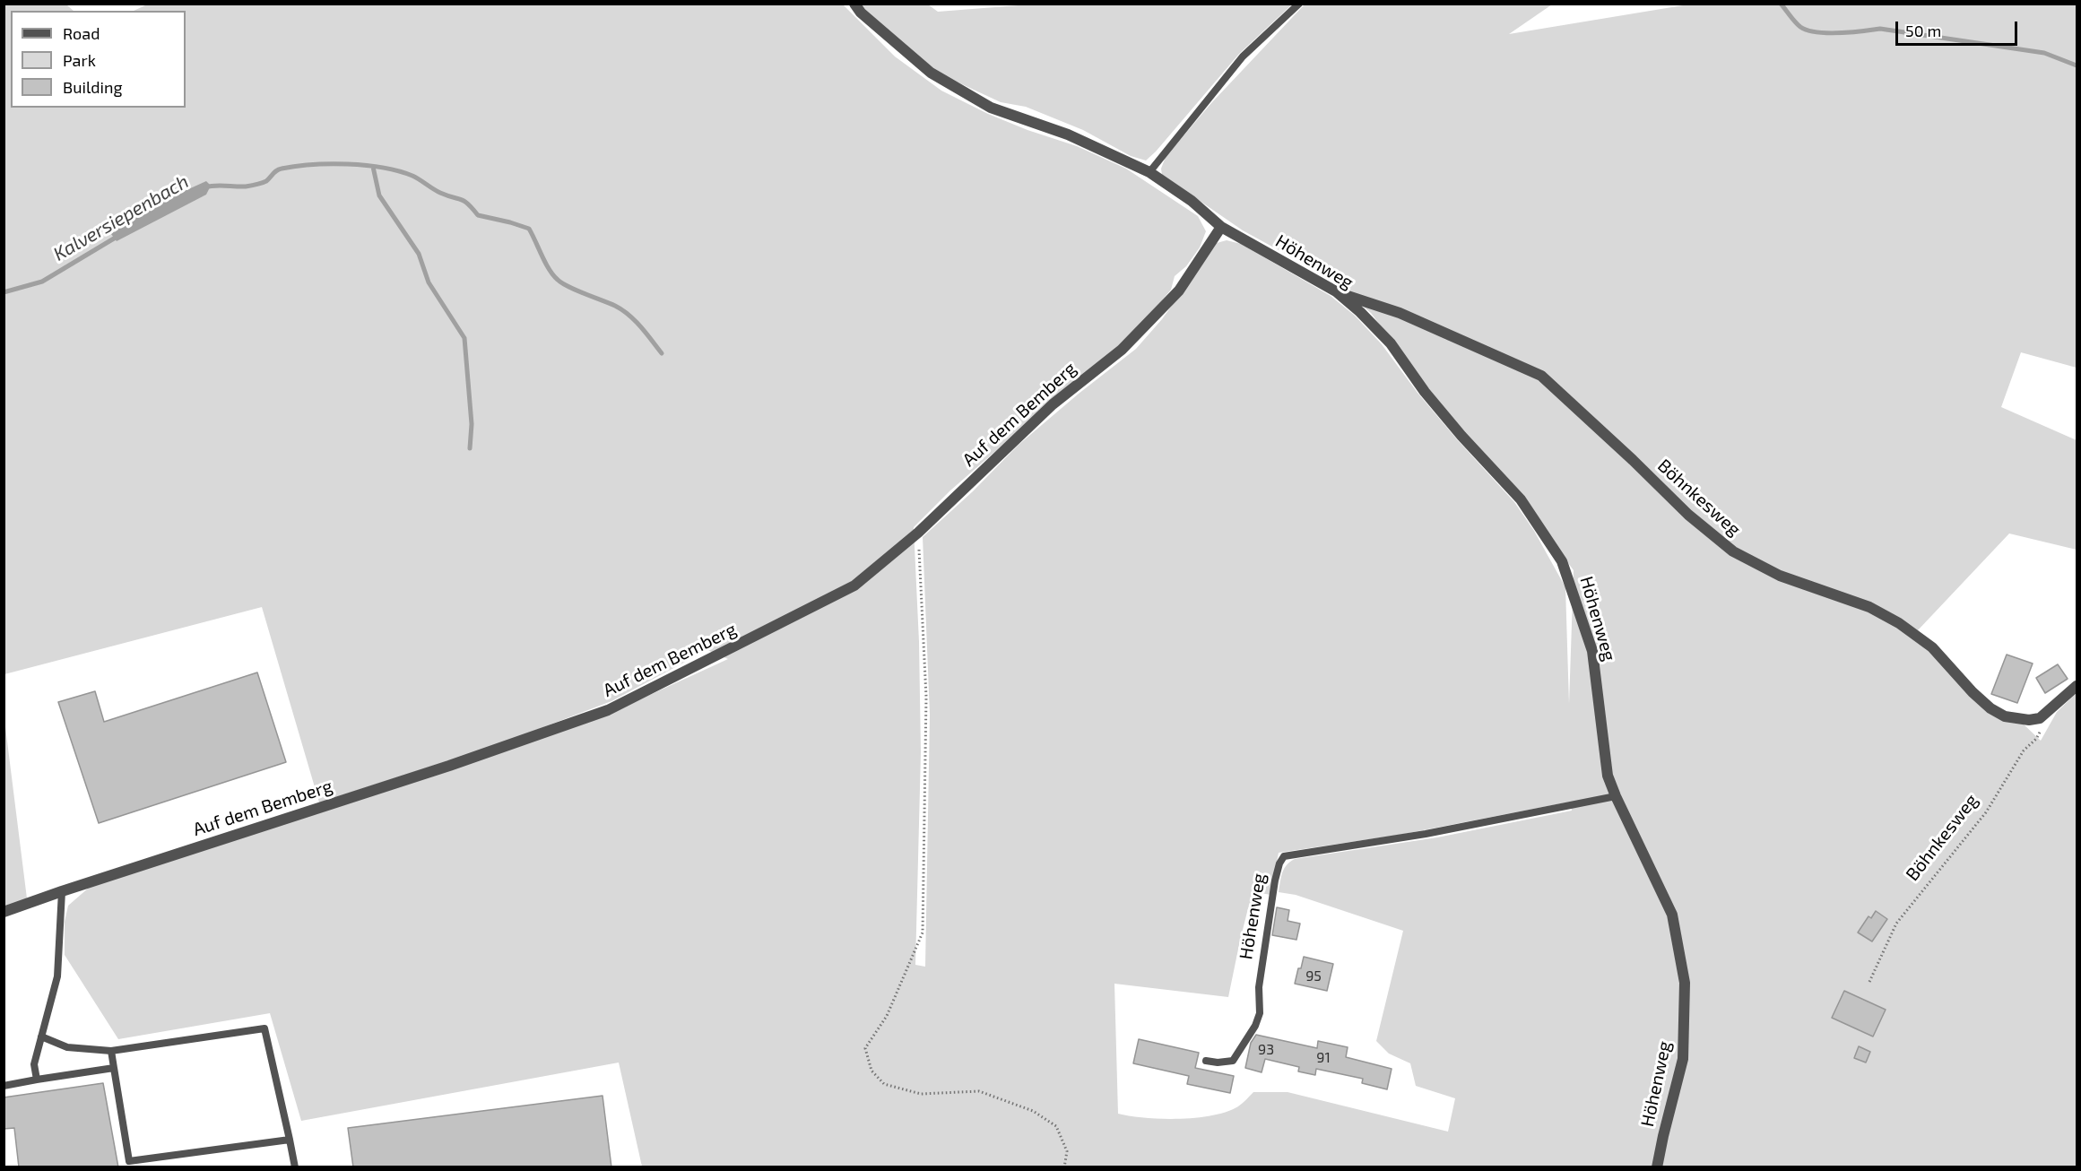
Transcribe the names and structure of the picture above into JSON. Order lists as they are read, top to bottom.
{
  "streets": {
    "street": ["Höhenweg", "Auf dem Bemberg", "Böhnkesweg"]
  },
  "crossings": [
    ["Höhenweg", "Auf dem Bemberg"],
    ["Höhenweg", "Böhnkesweg"]
  ],
  "water": ["Kalversiepenbach"],
  "house_numbers": ["95", "93", "91"],
  "legend": ["Road", "Park", "Building"],
  "scale_bar": "50 m"
}
